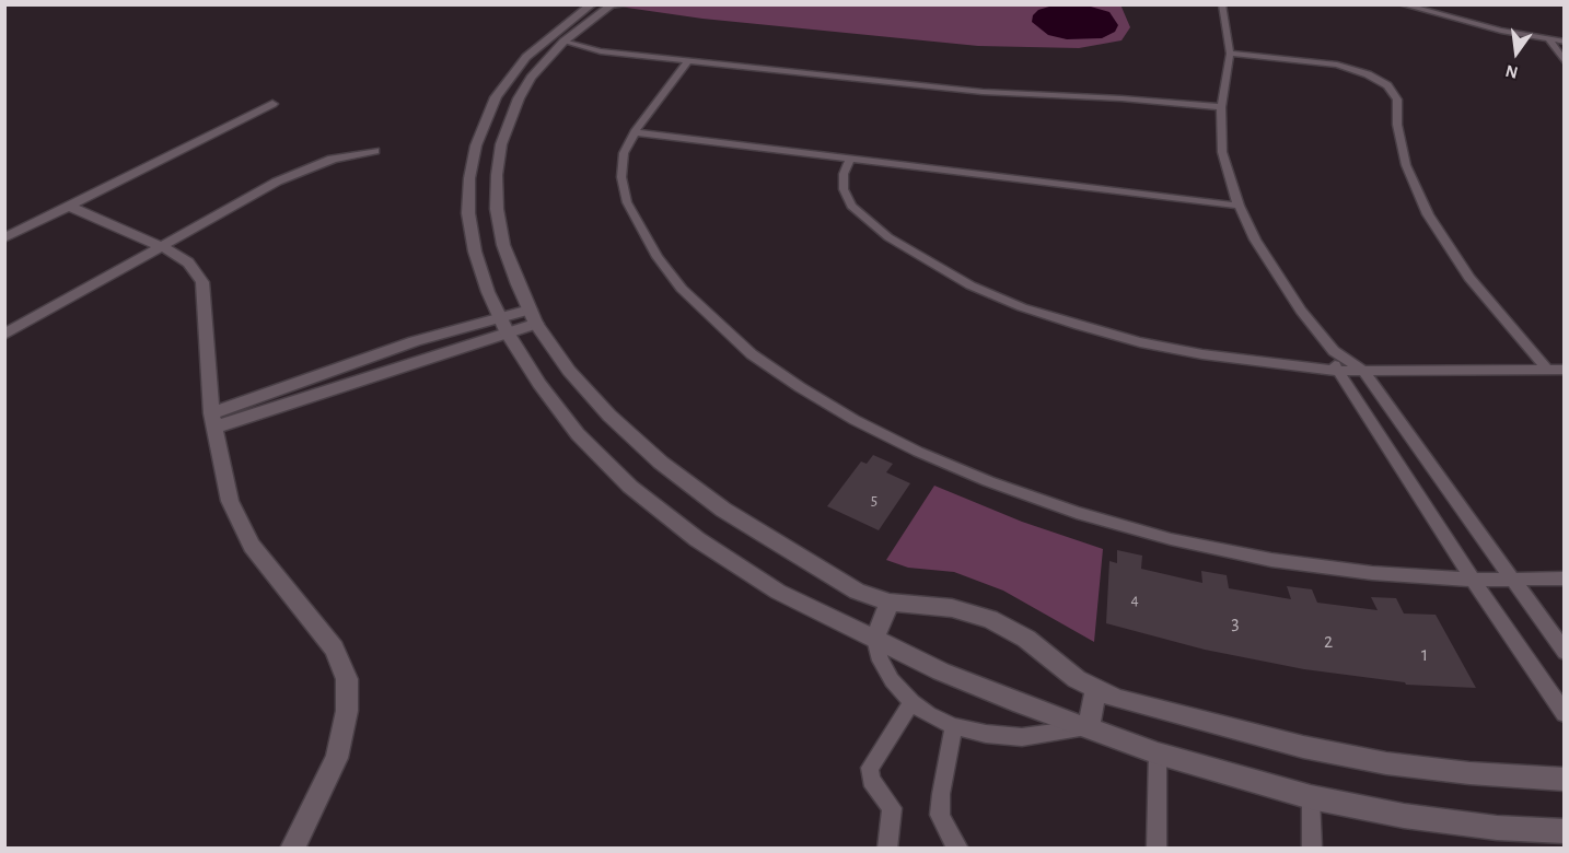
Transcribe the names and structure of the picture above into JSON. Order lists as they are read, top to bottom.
{
  "house_numbers": [
    "5",
    "4",
    "3",
    "2",
    "1"
  ],
  "north": "bottom"
}
